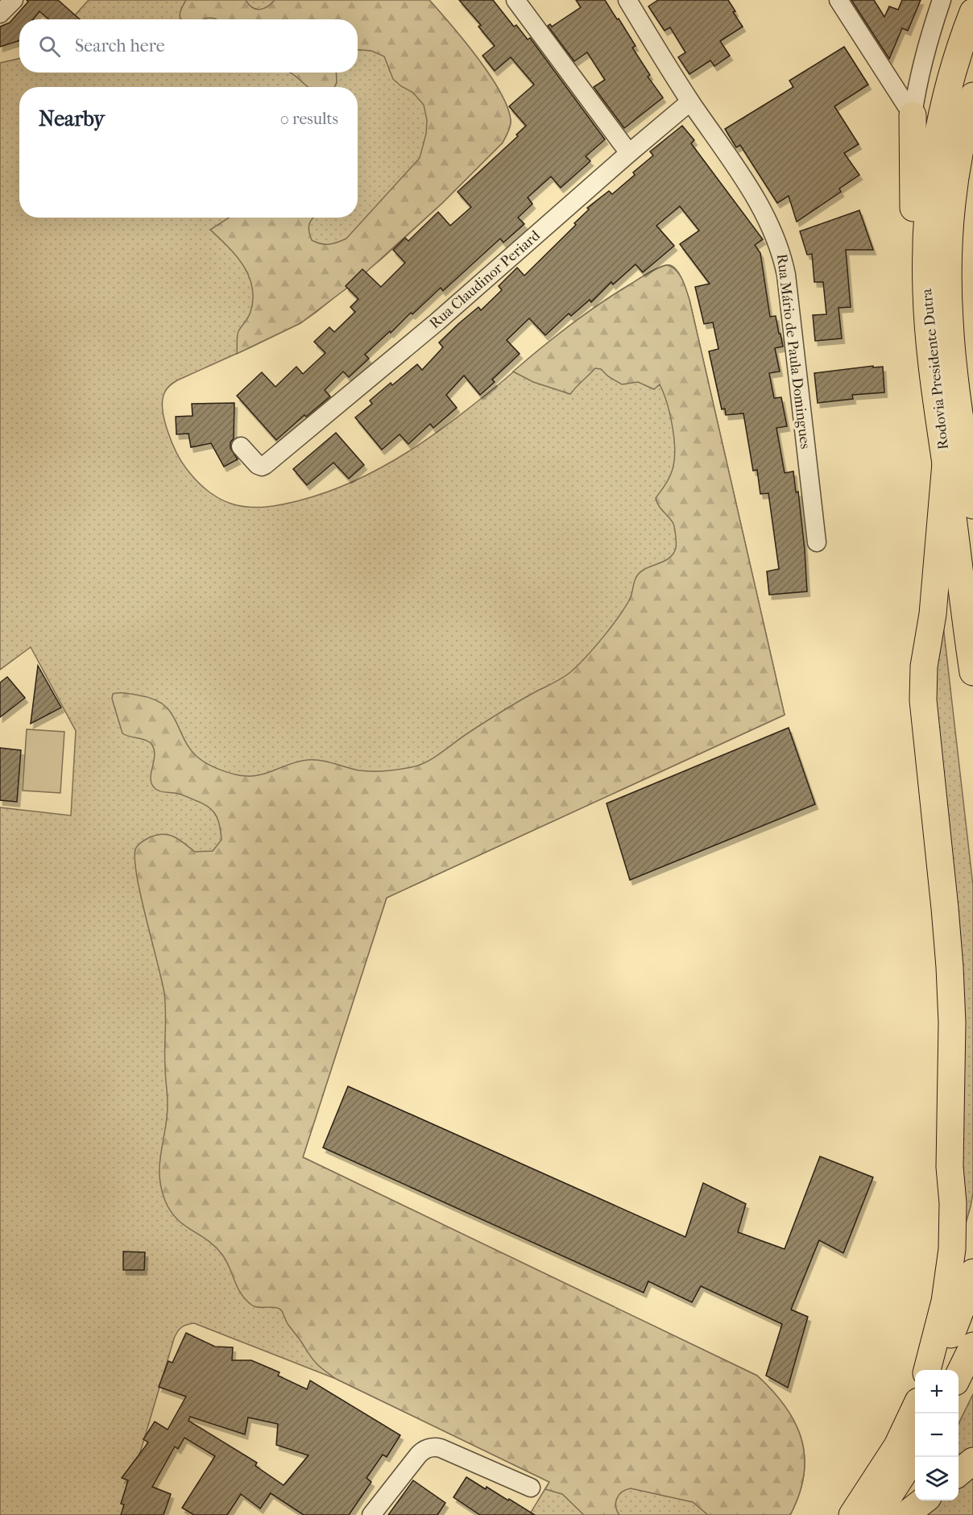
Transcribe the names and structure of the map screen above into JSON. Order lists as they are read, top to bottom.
{
  "streets": {
    "highway": ["Rodovia Presidente Dutra"],
    "street": ["Rua Claudinor Periard", "Rua Mário de Paula Domingues"]
  },
  "crossings": [
    ["Rua Claudinor Periard", "Rua Mário de Paula Domingues"]
  ],
  "page": {
    "search": "Search here",
    "heading": ["Nearby", "0 results"],
    "map_buttons": ["+", "−"]
  }
}
